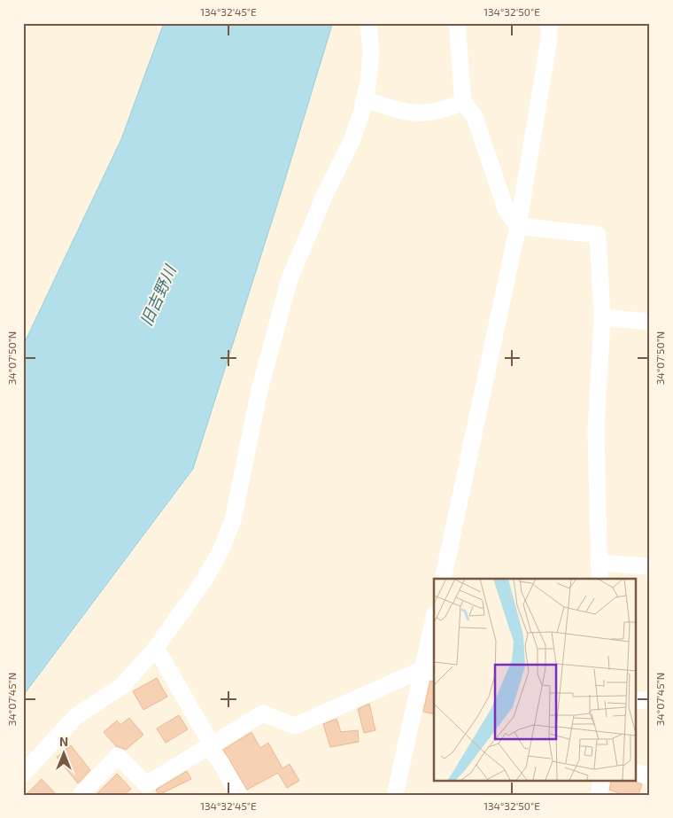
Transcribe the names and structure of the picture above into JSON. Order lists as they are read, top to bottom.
{
  "water": ["旧吉野川"],
  "north": "top",
  "coordinates": [
    "134°32'45\"E",
    "134°32'50\"E",
    "34°07'50\"N",
    "34°07'45\"N"
  ]
}
